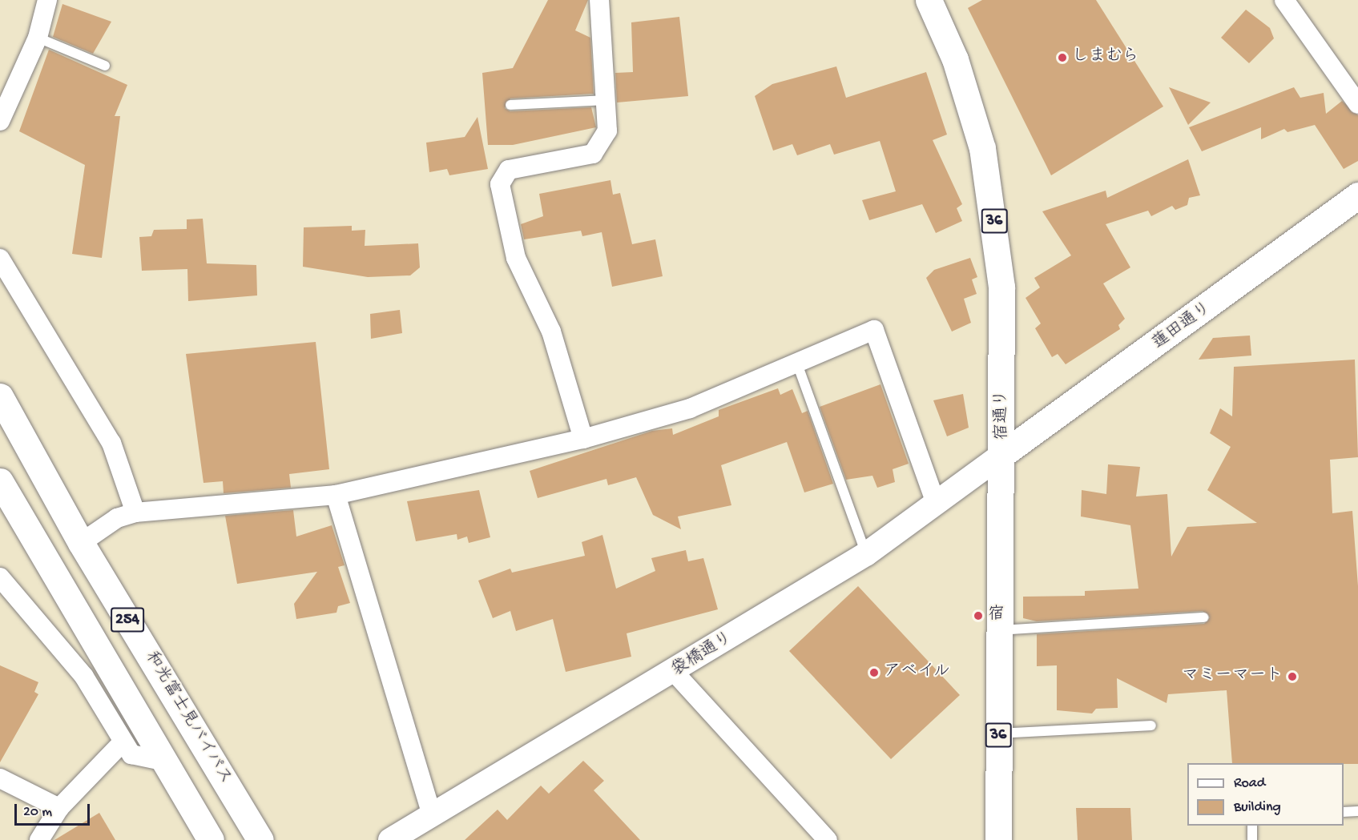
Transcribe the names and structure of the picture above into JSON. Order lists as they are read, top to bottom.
{
  "streets": {
    "main road": [
      "36",
      "蓮田通り",
      "宿通り",
      "254",
      "和光富士見バイパス"
    ],
    "street": ["袋橋通り"]
  },
  "crossings": [
    ["蓮田通り", "宿通り"],
    ["蓮田通り", "袋橋通り"],
    ["宿通り", "袋橋通り"]
  ],
  "places": [
    "しまむら",
    "宿",
    "アベイル",
    "マミーマート"
  ],
  "legend": ["Road", "Building"],
  "scale_bar": "20 m"
}
